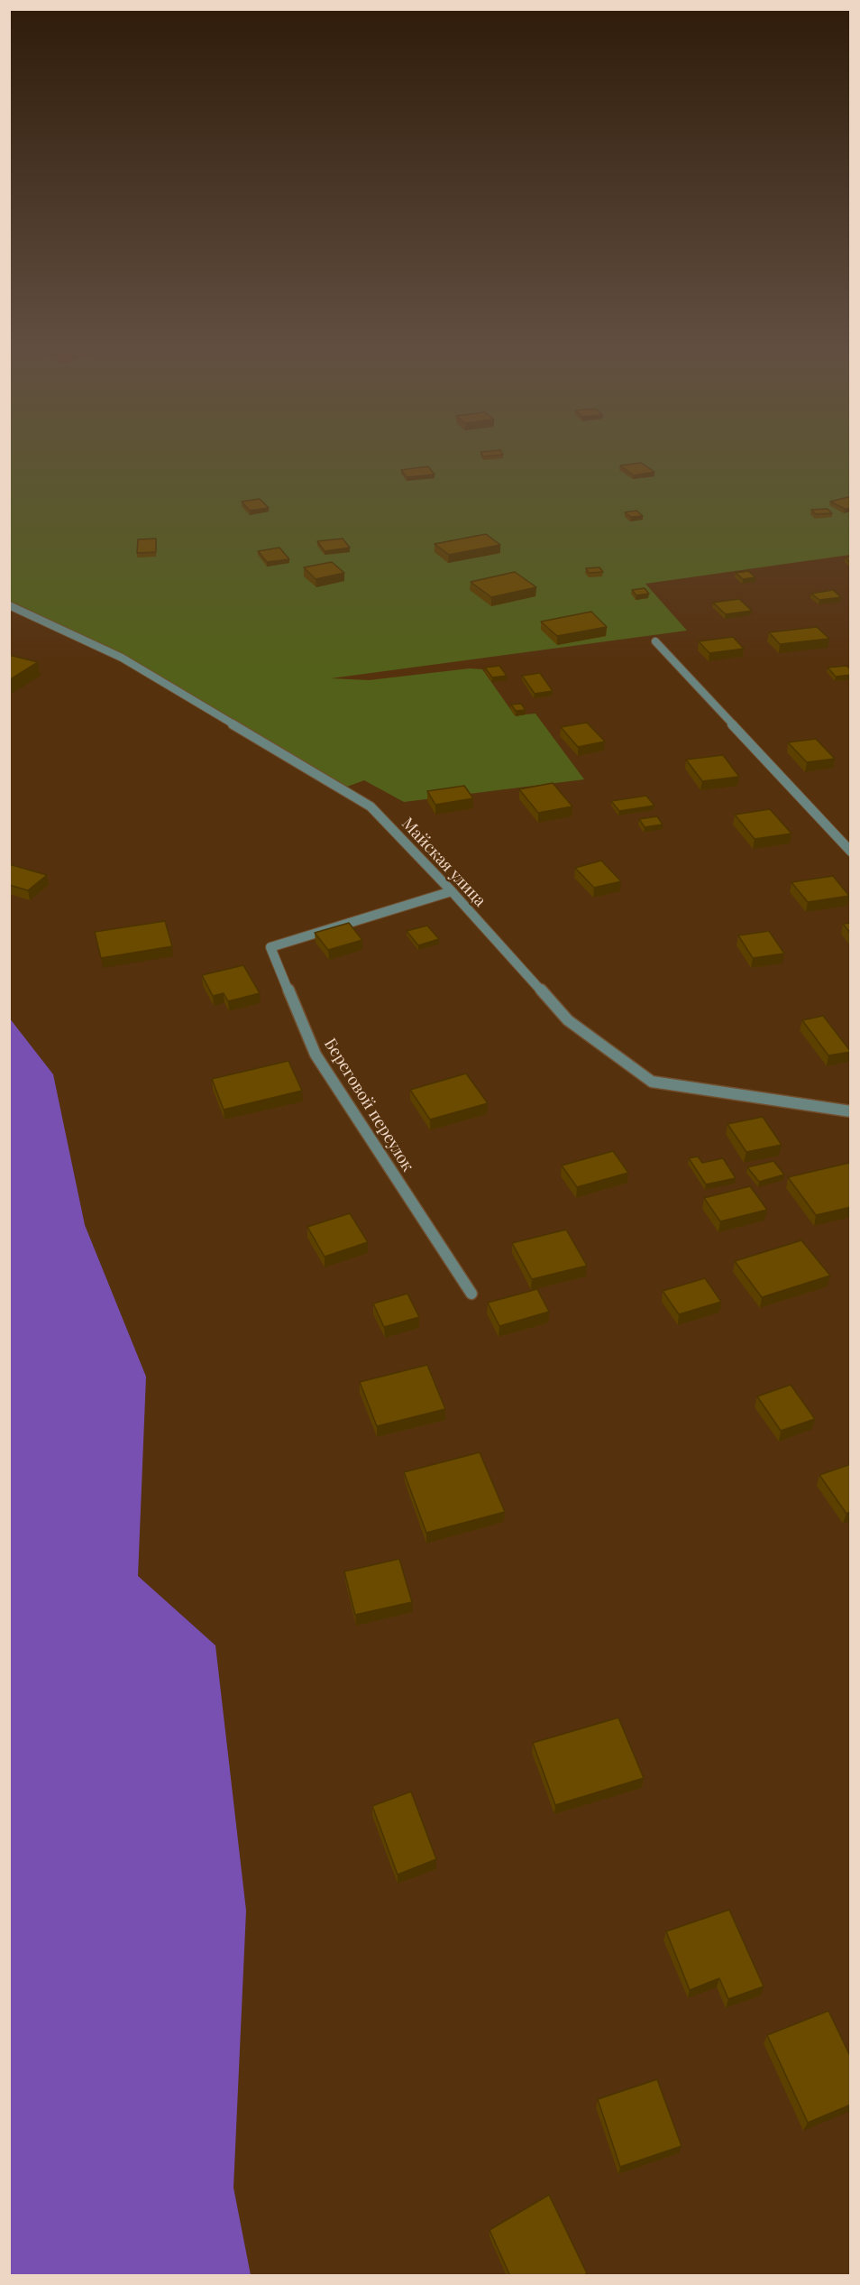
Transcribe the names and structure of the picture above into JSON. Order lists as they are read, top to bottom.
{
  "streets": {
    "street": ["Майская улица", "Береговой переулок"]
  },
  "crossings": [
    ["Майская улица", "Береговой переулок"]
  ]
}
